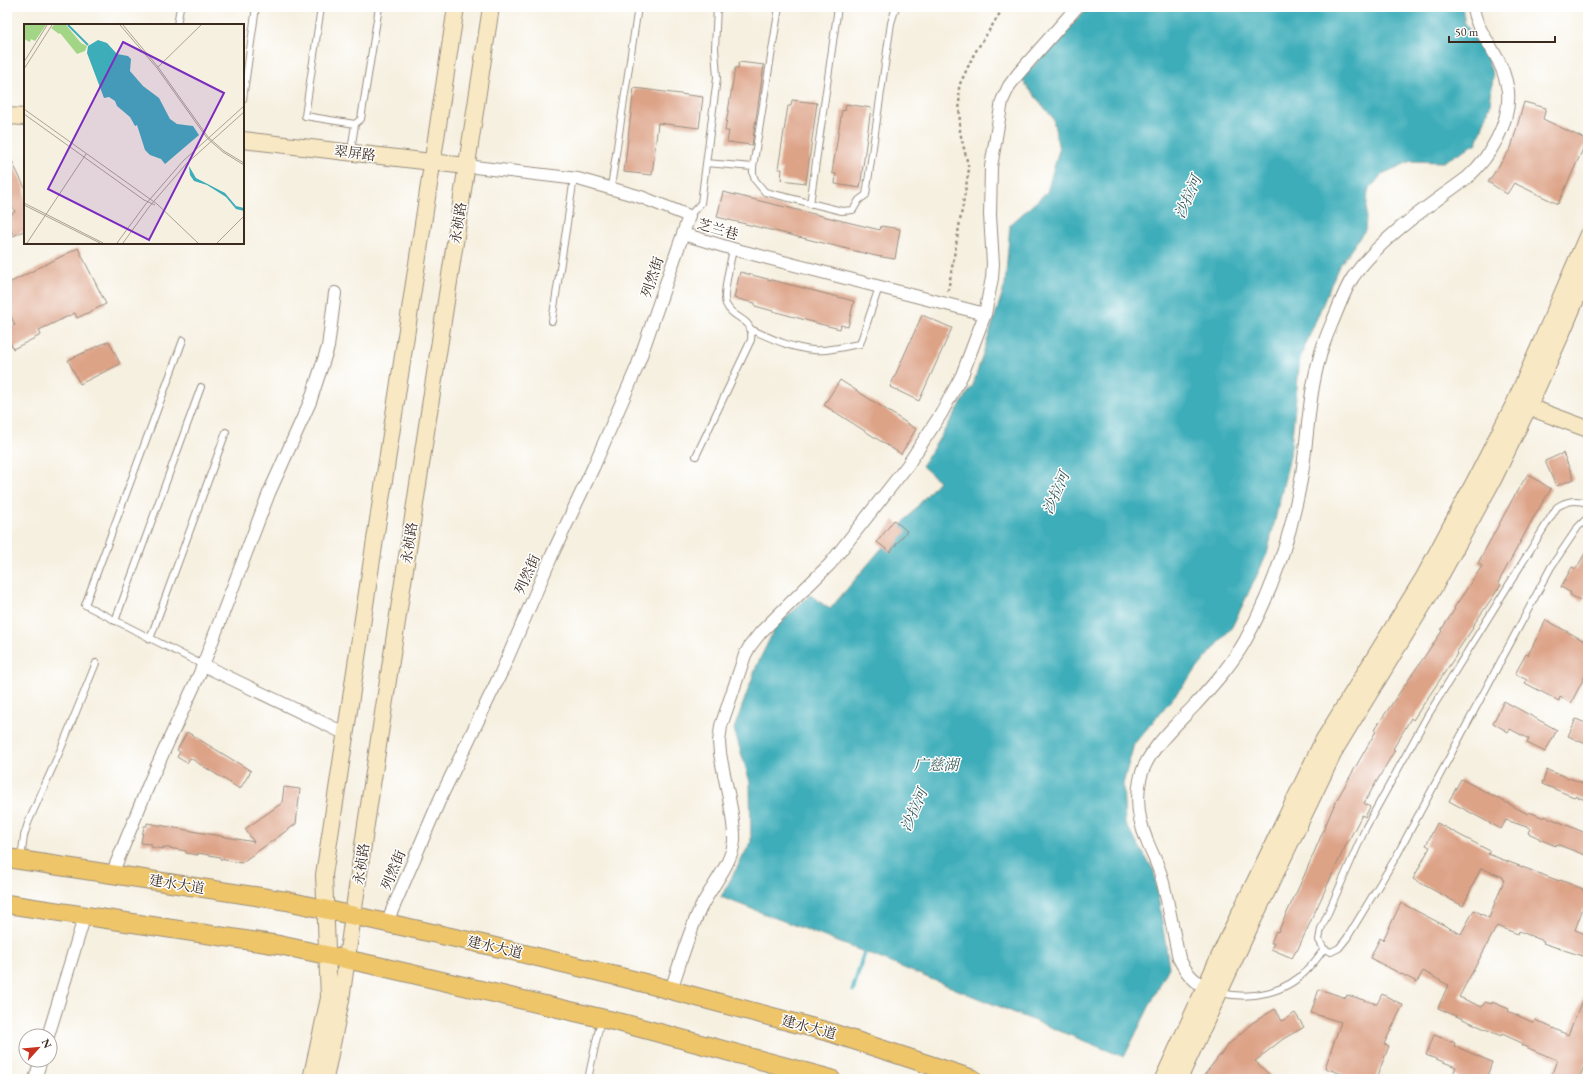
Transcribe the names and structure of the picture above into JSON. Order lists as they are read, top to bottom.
{
  "streets": {
    "main road": ["翠屏路", "永祯路", "建水大道"],
    "street": ["芝兰巷", "列然街"]
  },
  "crossings": [
    ["翠屏路", "永祯路"],
    ["翠屏路", "芝兰巷"],
    ["永祯路", "芝兰巷"],
    ["永祯路", "建水大道"],
    ["芝兰巷", "列然街"],
    ["列然街", "建水大道"]
  ],
  "water": ["沙拉河", "广慈湖"],
  "scale_bar": "50 m",
  "north": "top right"
}
